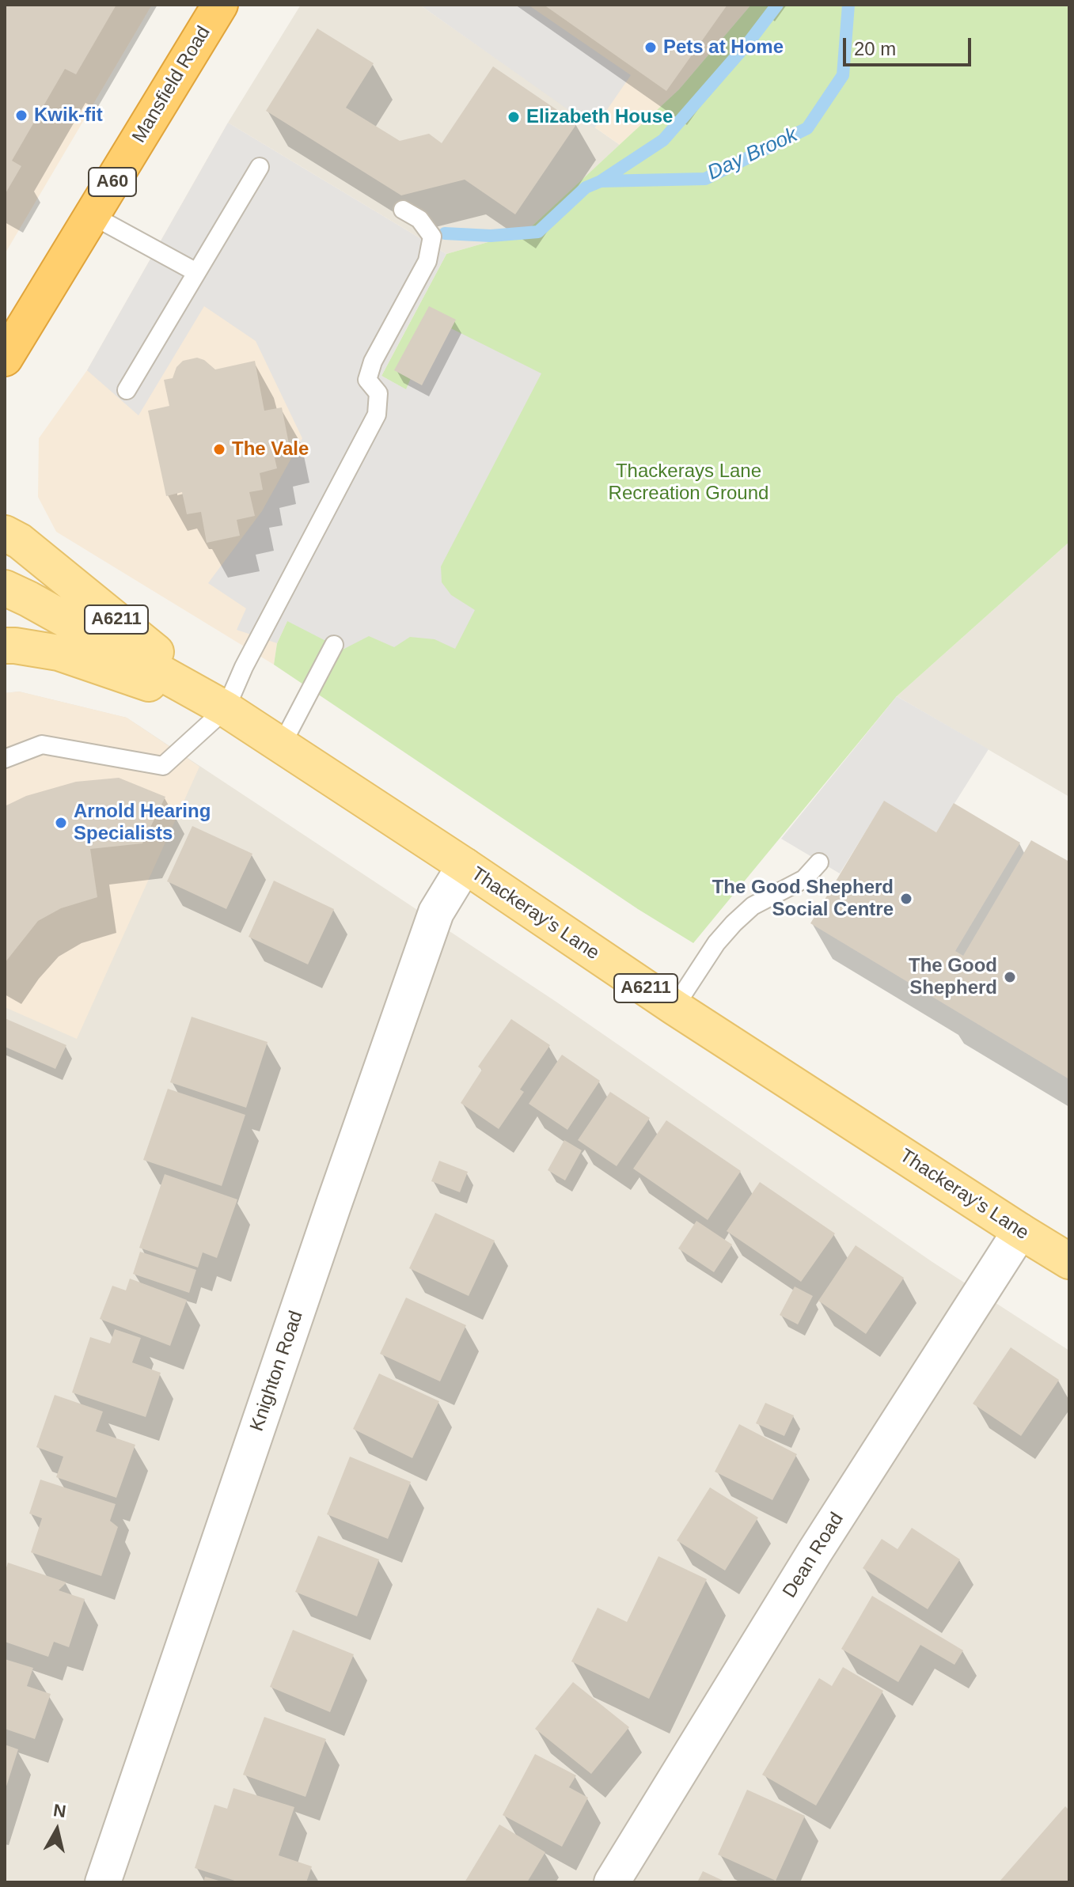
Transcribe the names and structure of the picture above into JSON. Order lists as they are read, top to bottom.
{
  "streets": {
    "highway": ["Mansfield Road", "A60"],
    "main road": ["A6211", "Thackeray's Lane"],
    "street": ["Knighton Road", "Dean Road"]
  },
  "crossings": [
    ["Thackeray's Lane", "Knighton Road"],
    ["Thackeray's Lane", "Dean Road"]
  ],
  "water": ["Day Brook"],
  "parks": ["Thackerays Lane Recreation Ground"],
  "places": [
    "Pets at Home",
    "Kwik-fit",
    "Elizabeth House",
    "The Vale",
    "Arnold Hearing Specialists",
    "The Good Shepherd Social Centre",
    "The Good Shepherd"
  ],
  "scale_bar": "20 m",
  "north": "top"
}
